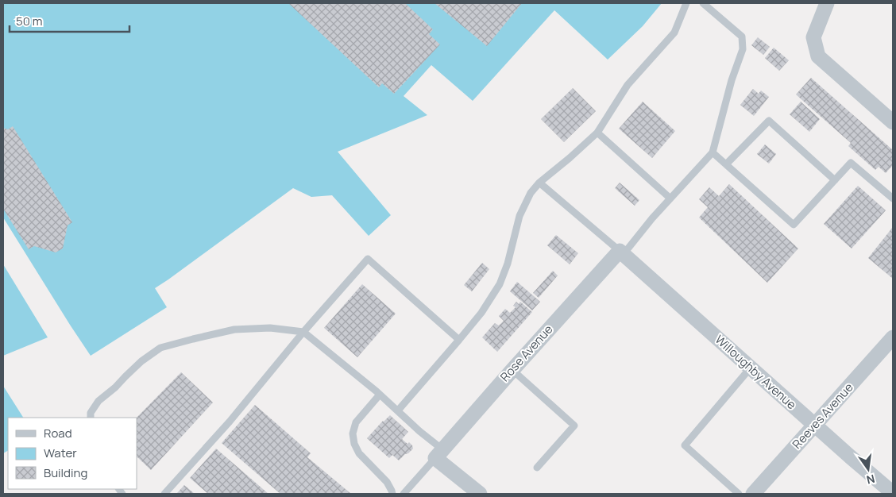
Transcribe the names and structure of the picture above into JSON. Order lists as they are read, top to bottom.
{
  "streets": {
    "street": ["Rose Avenue", "Willoughby Avenue", "Reeves Avenue"]
  },
  "crossings": [
    ["Rose Avenue", "Willoughby Avenue"],
    ["Willoughby Avenue", "Reeves Avenue"]
  ],
  "legend": ["Road", "Water", "Building"],
  "scale_bar": "50 m",
  "north": "bottom"
}
